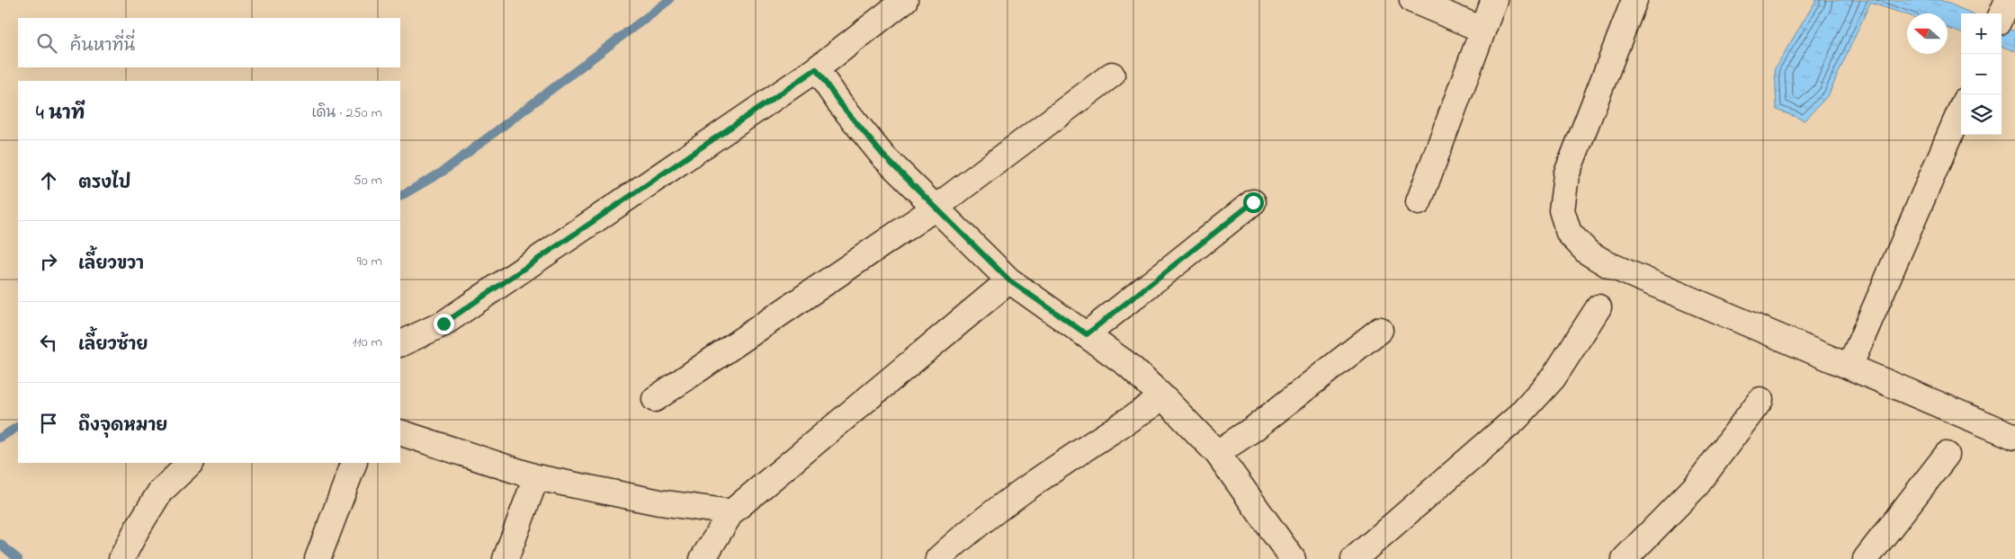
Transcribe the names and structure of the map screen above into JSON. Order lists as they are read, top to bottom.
{
  "north": "left",
  "page": {
    "map_buttons": ["+", "−"],
    "search": "ค้นหาที่นี่",
    "heading": ["4 นาที", "เดิน · 250 m"],
    "list": [
      ["ตรงไป", "50 m"],
      ["เลี้ยวขวา", "90 m"],
      ["เลี้ยวซ้าย", "110 m"],
      "ถึงจุดหมาย"
    ]
  }
}
